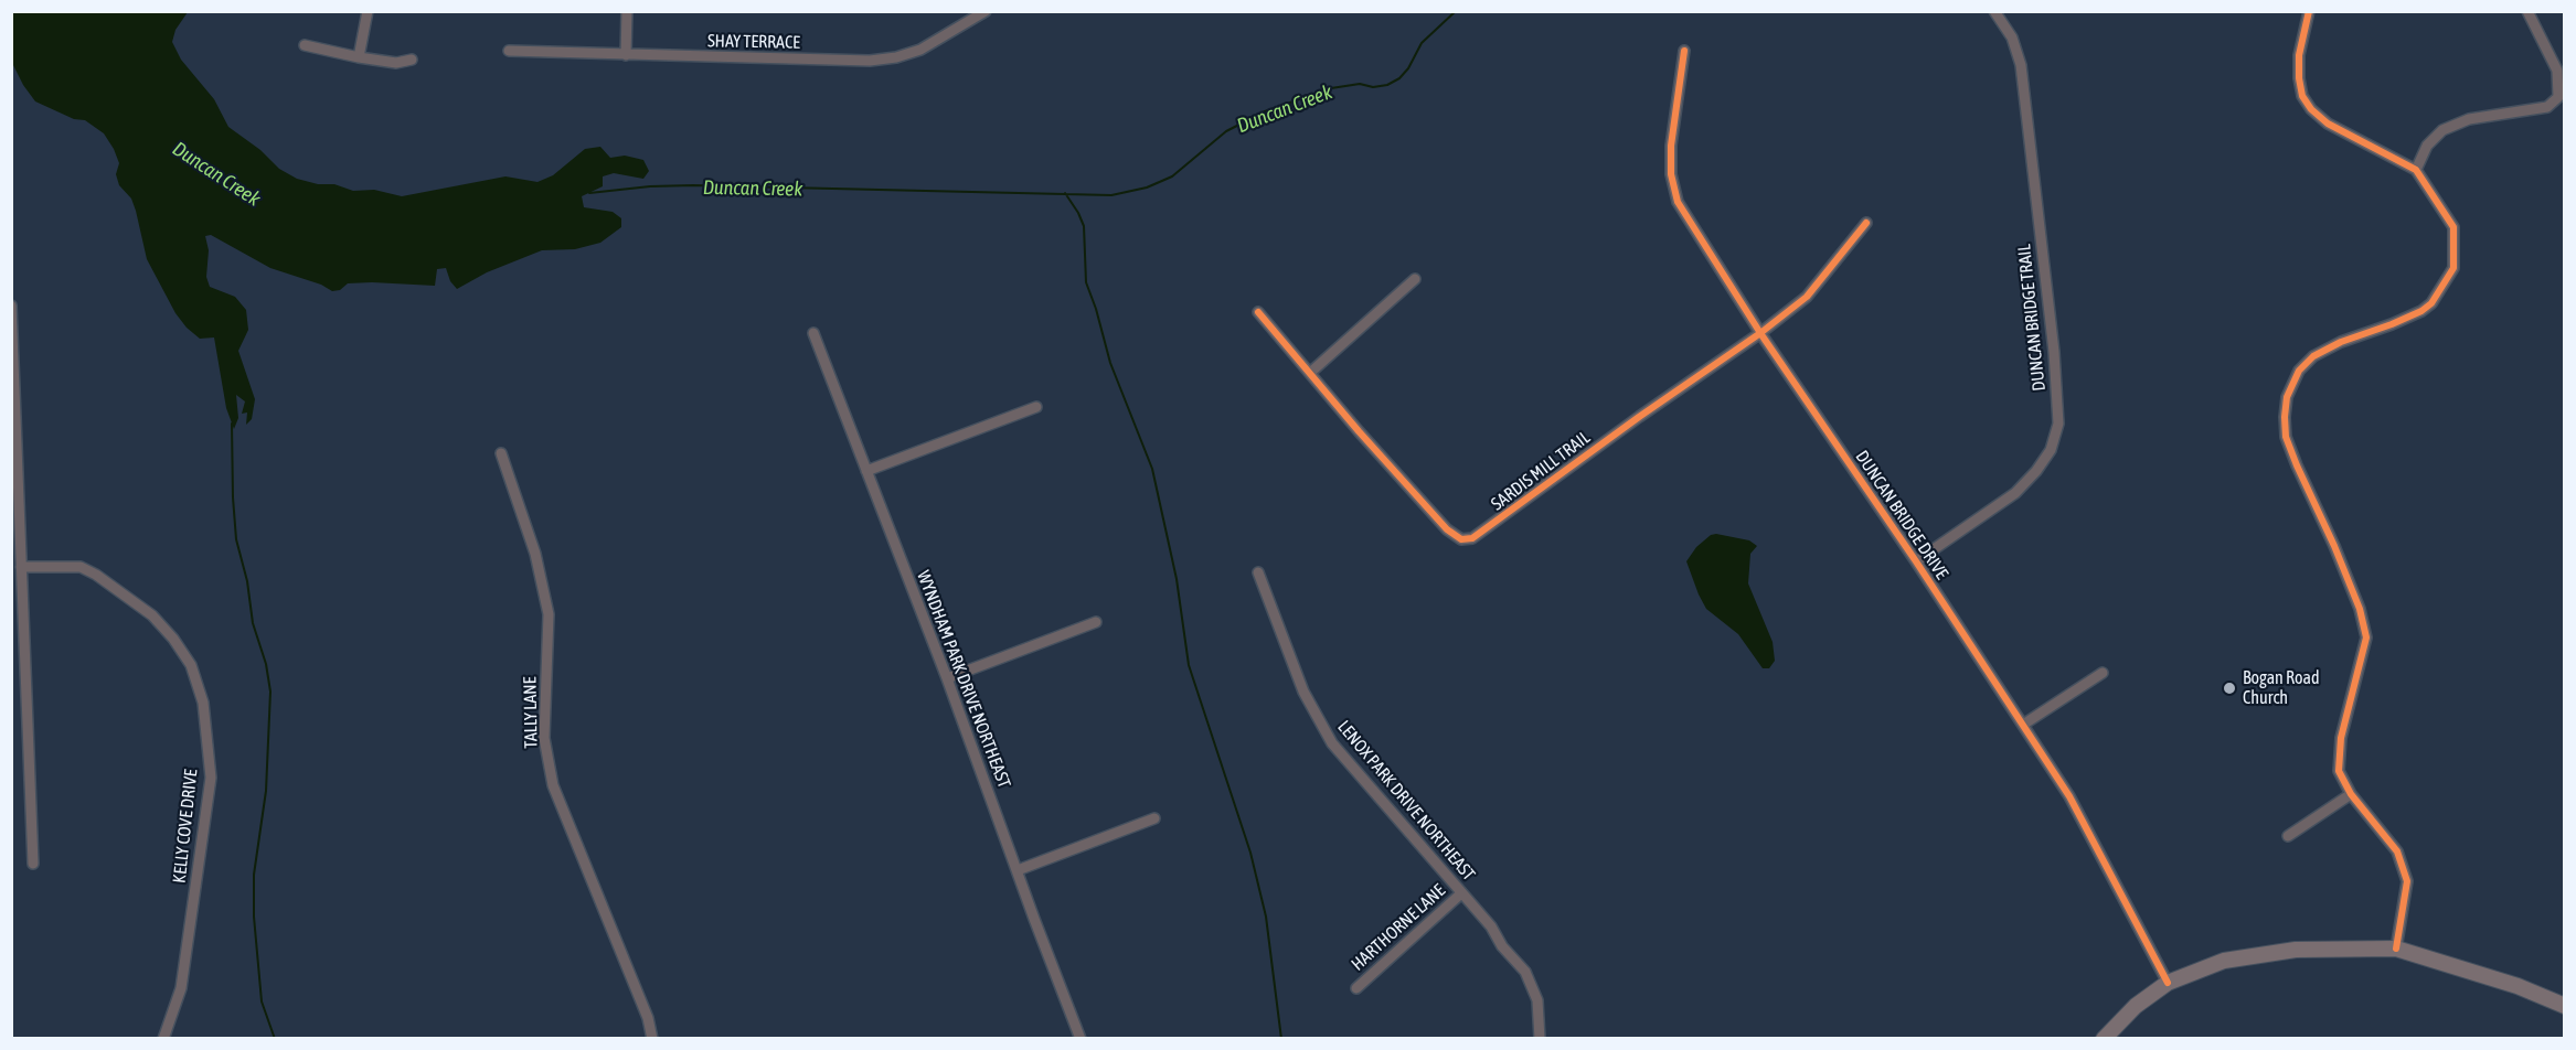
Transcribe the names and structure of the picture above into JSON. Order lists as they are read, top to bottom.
{
  "streets": {
    "street": [
      "SHAY TERRACE",
      "DUNCAN BRIDGE TRAIL",
      "SARDIS MILL TRAIL",
      "DUNCAN BRIDGE DRIVE",
      "WYNDHAM PARK DRIVE NORTHEAST",
      "TALLY LANE",
      "LENOX PARK DRIVE NORTHEAST",
      "KELLY COVE DRIVE",
      "HARTHORNE LANE"
    ]
  },
  "crossings": [
    ["DUNCAN BRIDGE TRAIL", "DUNCAN BRIDGE DRIVE"],
    ["SARDIS MILL TRAIL", "DUNCAN BRIDGE DRIVE"],
    ["LENOX PARK DRIVE NORTHEAST", "HARTHORNE LANE"]
  ],
  "water": ["Duncan Creek"],
  "places": ["Bogan Road Church"]
}
